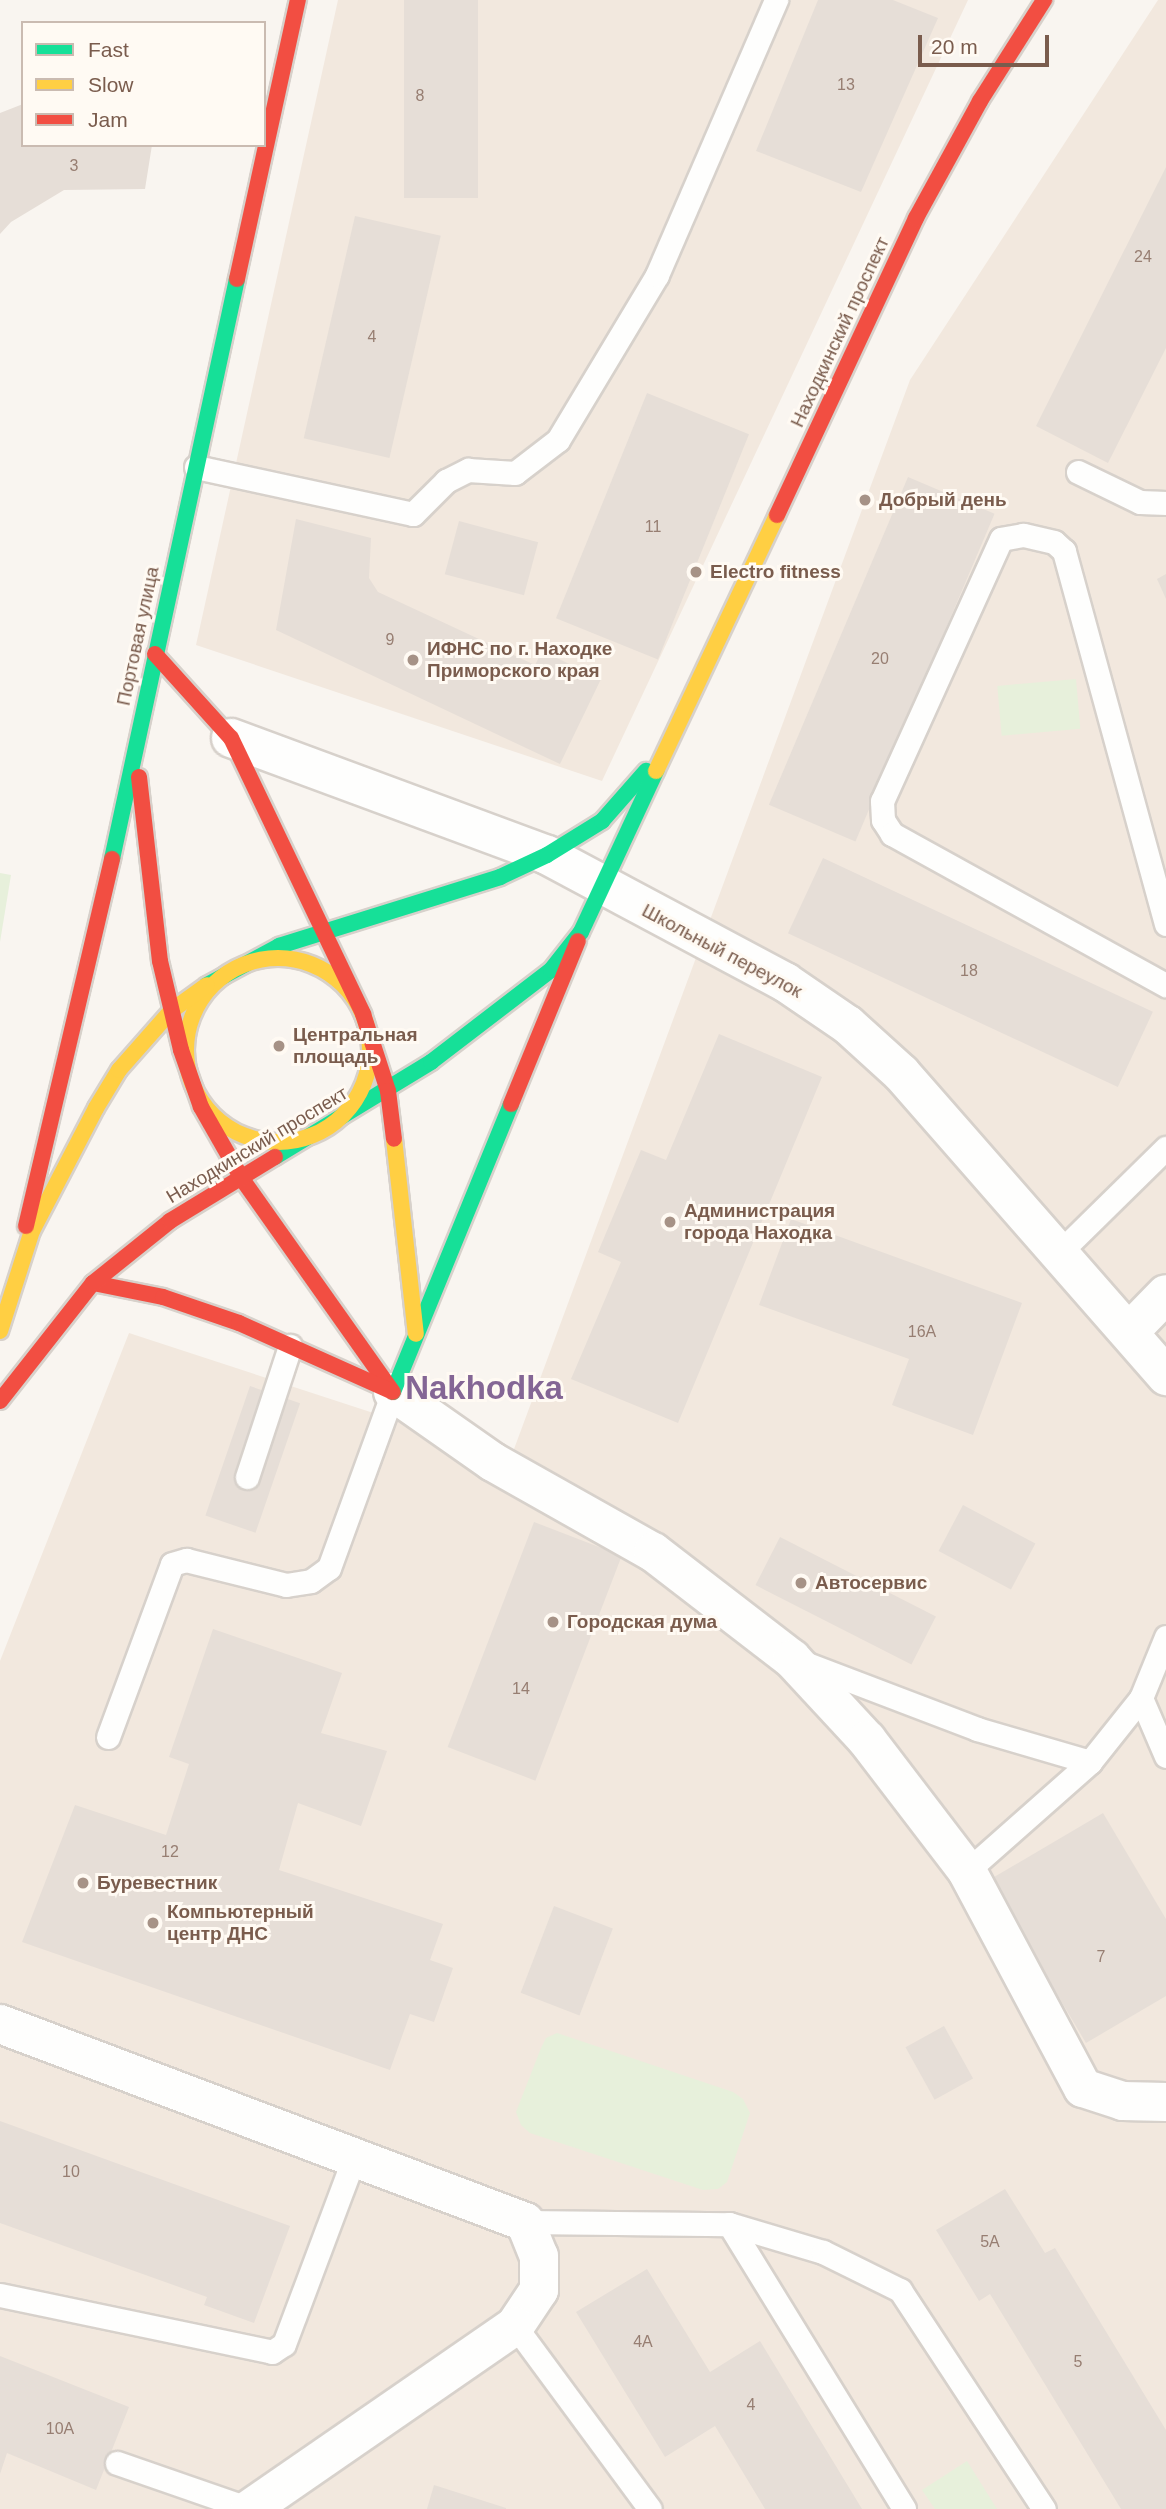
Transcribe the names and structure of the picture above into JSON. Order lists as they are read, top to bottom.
{
  "streets": {
    "street": ["Находкинский проспект", "Портовая улица", "Школьный переулок"]
  },
  "crossings": [
    ["Находкинский проспект", "Портовая улица"],
    ["Находкинский проспект", "Школьный переулок"]
  ],
  "districts": ["Nakhodka"],
  "places": [
    "Добрый день",
    "Electro fitness",
    "ИФНС по г. Находке Приморского края",
    "Центральная площадь",
    "Администрация города Находка",
    "Автосервис",
    "Городская дума",
    "Буревестник",
    "Компьютерный центр ДНС"
  ],
  "house_numbers": [
    "13",
    "8",
    "3",
    "24",
    "4",
    "11",
    "9",
    "20",
    "18",
    "16А",
    "14",
    "12",
    "7",
    "10",
    "5А",
    "4А",
    "5",
    "4",
    "10А"
  ],
  "legend": ["Fast", "Slow", "Jam"],
  "scale_bar": "20 m"
}
